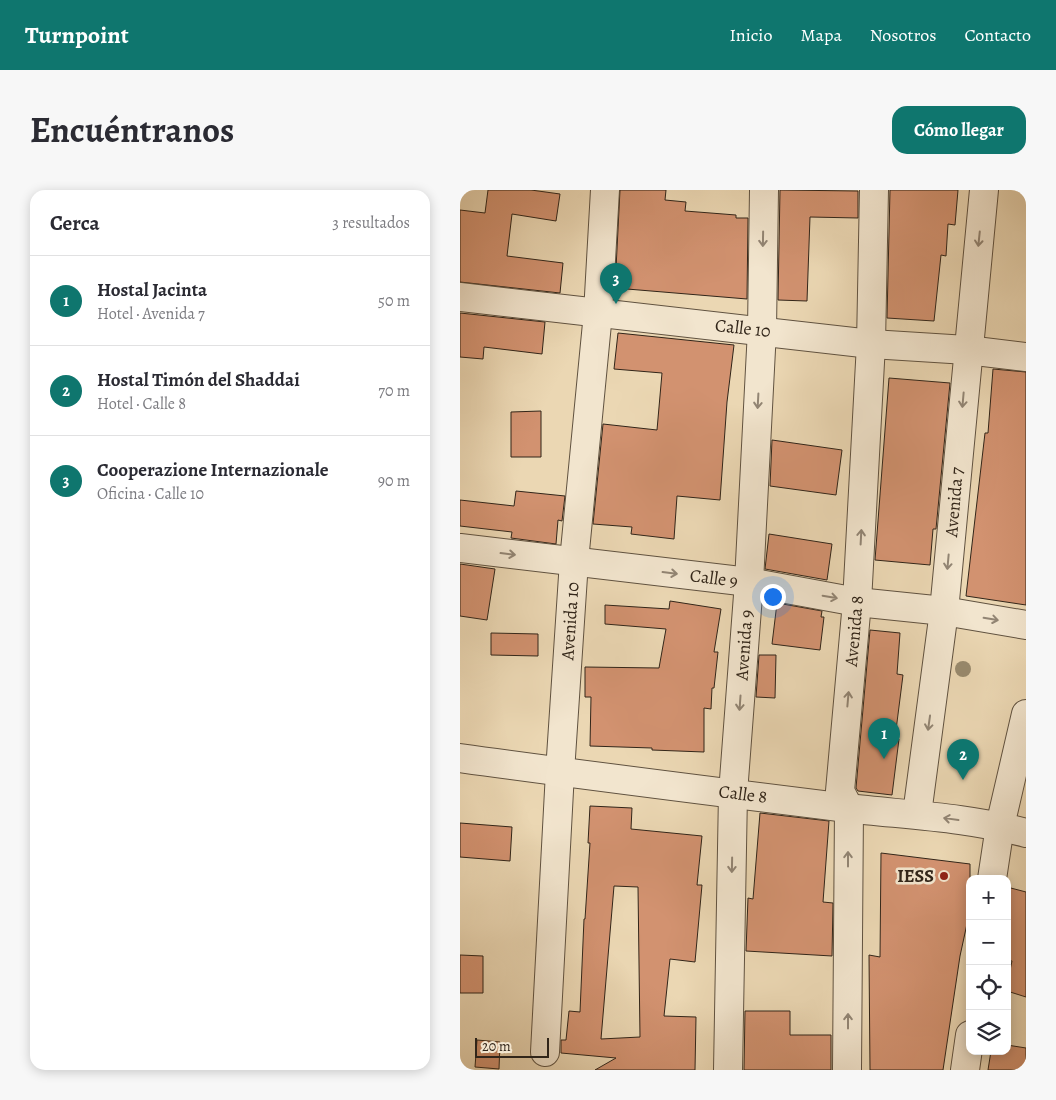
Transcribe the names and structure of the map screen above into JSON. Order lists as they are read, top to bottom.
{
  "streets": {
    "street": [
      "Calle 10",
      "Avenida 7",
      "Calle 9",
      "Avenida 10",
      "Avenida 8",
      "Avenida 9",
      "Calle 8"
    ]
  },
  "crossings": [
    ["Calle 10", "Avenida 7"],
    ["Calle 10", "Avenida 10"],
    ["Calle 10", "Avenida 8"],
    ["Calle 10", "Avenida 9"],
    ["Avenida 7", "Calle 9"],
    ["Avenida 7", "Calle 8"],
    ["Calle 9", "Avenida 10"],
    ["Calle 9", "Avenida 8"],
    ["Calle 9", "Avenida 9"],
    ["Avenida 10", "Calle 8"],
    ["Avenida 8", "Calle 8"],
    ["Avenida 9", "Calle 8"]
  ],
  "one_way": [
    "Avenida 7",
    "Calle 9",
    "Avenida 8",
    "Avenida 9"
  ],
  "places": ["IESS"],
  "scale_bar": "20 m",
  "page": {
    "header": "Turnpoint",
    "nav": [
      "Inicio",
      "Mapa",
      "Nosotros",
      "Contacto"
    ],
    "title": "Encuéntranos",
    "buttons": "Cómo llegar",
    "heading": ["Cerca", "3 resultados"],
    "list": [
      {
        "mark": "1",
        "name": "Hostal Jacinta",
        "note": "Hotel · Avenida 7",
        "value": "50 m"
      },
      {
        "mark": "2",
        "name": "Hostal Timón del Shaddai",
        "note": "Hotel · Calle 8",
        "value": "70 m"
      },
      {
        "mark": "3",
        "name": "Cooperazione Internazionale",
        "note": "Oficina · Calle 10",
        "value": "90 m"
      }
    ],
    "pins": ["3", "1", "2"],
    "map_buttons": ["+", "−"],
    "scale": "20 m"
  }
}
